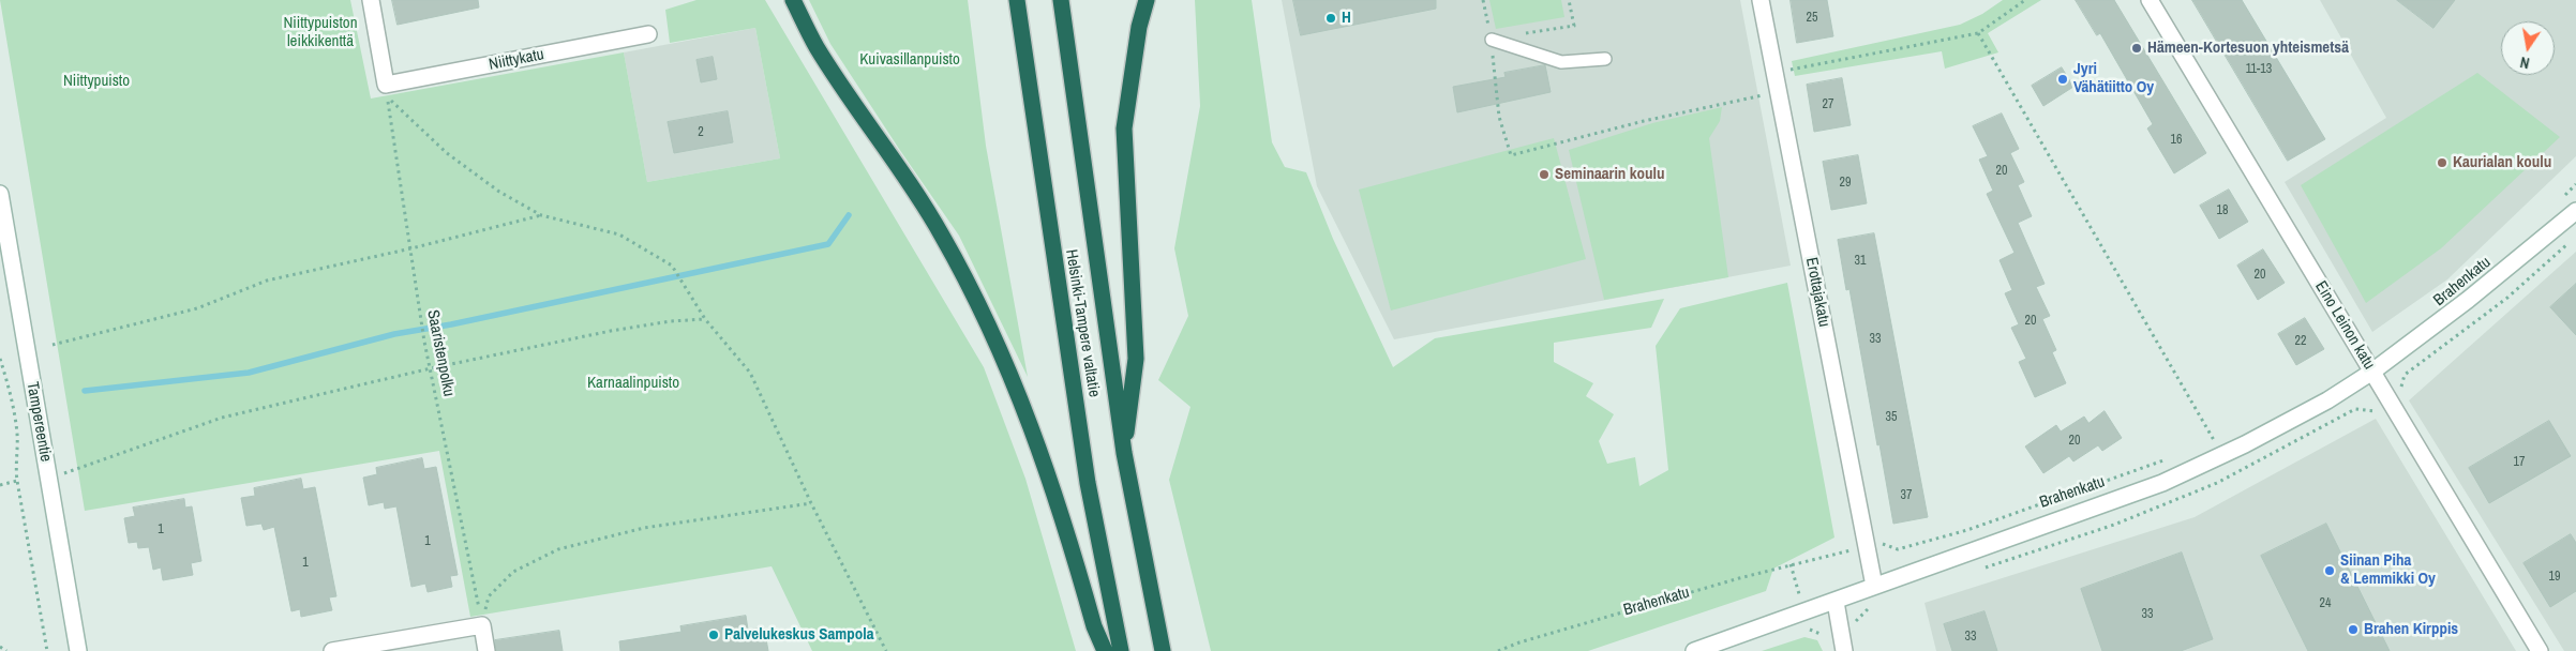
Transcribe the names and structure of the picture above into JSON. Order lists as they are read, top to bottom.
{
  "streets": {
    "highway": ["Helsinki-Tampere valtatie"],
    "street": [
      "Niittykatu",
      "Brahenkatu",
      "Erottajakatu",
      "Eino Leinon katu",
      "Tampereentie"
    ],
    "path": ["Saaristenpolku"]
  },
  "crossings": [
    ["Niittykatu", "Saaristenpolku"],
    ["Brahenkatu", "Erottajakatu"],
    ["Brahenkatu", "Eino Leinon katu"]
  ],
  "parks": [
    "Niittypuiston leikkikenttä",
    "Kuivasillanpuisto",
    "Niittypuisto",
    "Karnaalinpuisto"
  ],
  "places": [
    "H",
    "Hämeen-Kortesuon yhteismetsä",
    "Jyri Vähätiitto Oy",
    "Kaurialan koulu",
    "Seminaarin koulu",
    "Siinan Piha & Lemmikki Oy",
    "Brahen Kirppis",
    "Palvelukeskus Sampola"
  ],
  "house_numbers": [
    "25",
    "11-13",
    "27",
    "2",
    "16",
    "20",
    "29",
    "18",
    "31",
    "20",
    "20",
    "33",
    "22",
    "35",
    "20",
    "17",
    "37",
    "1",
    "1",
    "1",
    "19",
    "24",
    "33",
    "33"
  ],
  "north": "bottom"
}
